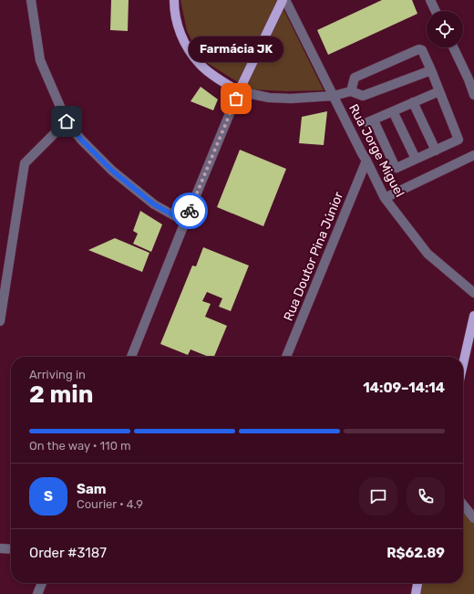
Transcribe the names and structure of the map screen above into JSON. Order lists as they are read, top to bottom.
{
  "streets": {
    "street": ["Rua Jorge Miguel", "Rua Doutor Pina Júnior"]
  },
  "crossings": [
    ["Rua Jorge Miguel", "Rua Doutor Pina Júnior"]
  ],
  "places": ["Farmácia JK"],
  "page": {
    "bubble": "Farmácia JK",
    "heading": ["2 min", "Arriving in", "14:09–14:14"],
    "panel": [
      "Sam",
      "Courier · 4.9",
      "Order #3187",
      "R$62.89"
    ],
    "bar": "On the way · 110 m",
    "round": "S"
  }
}
